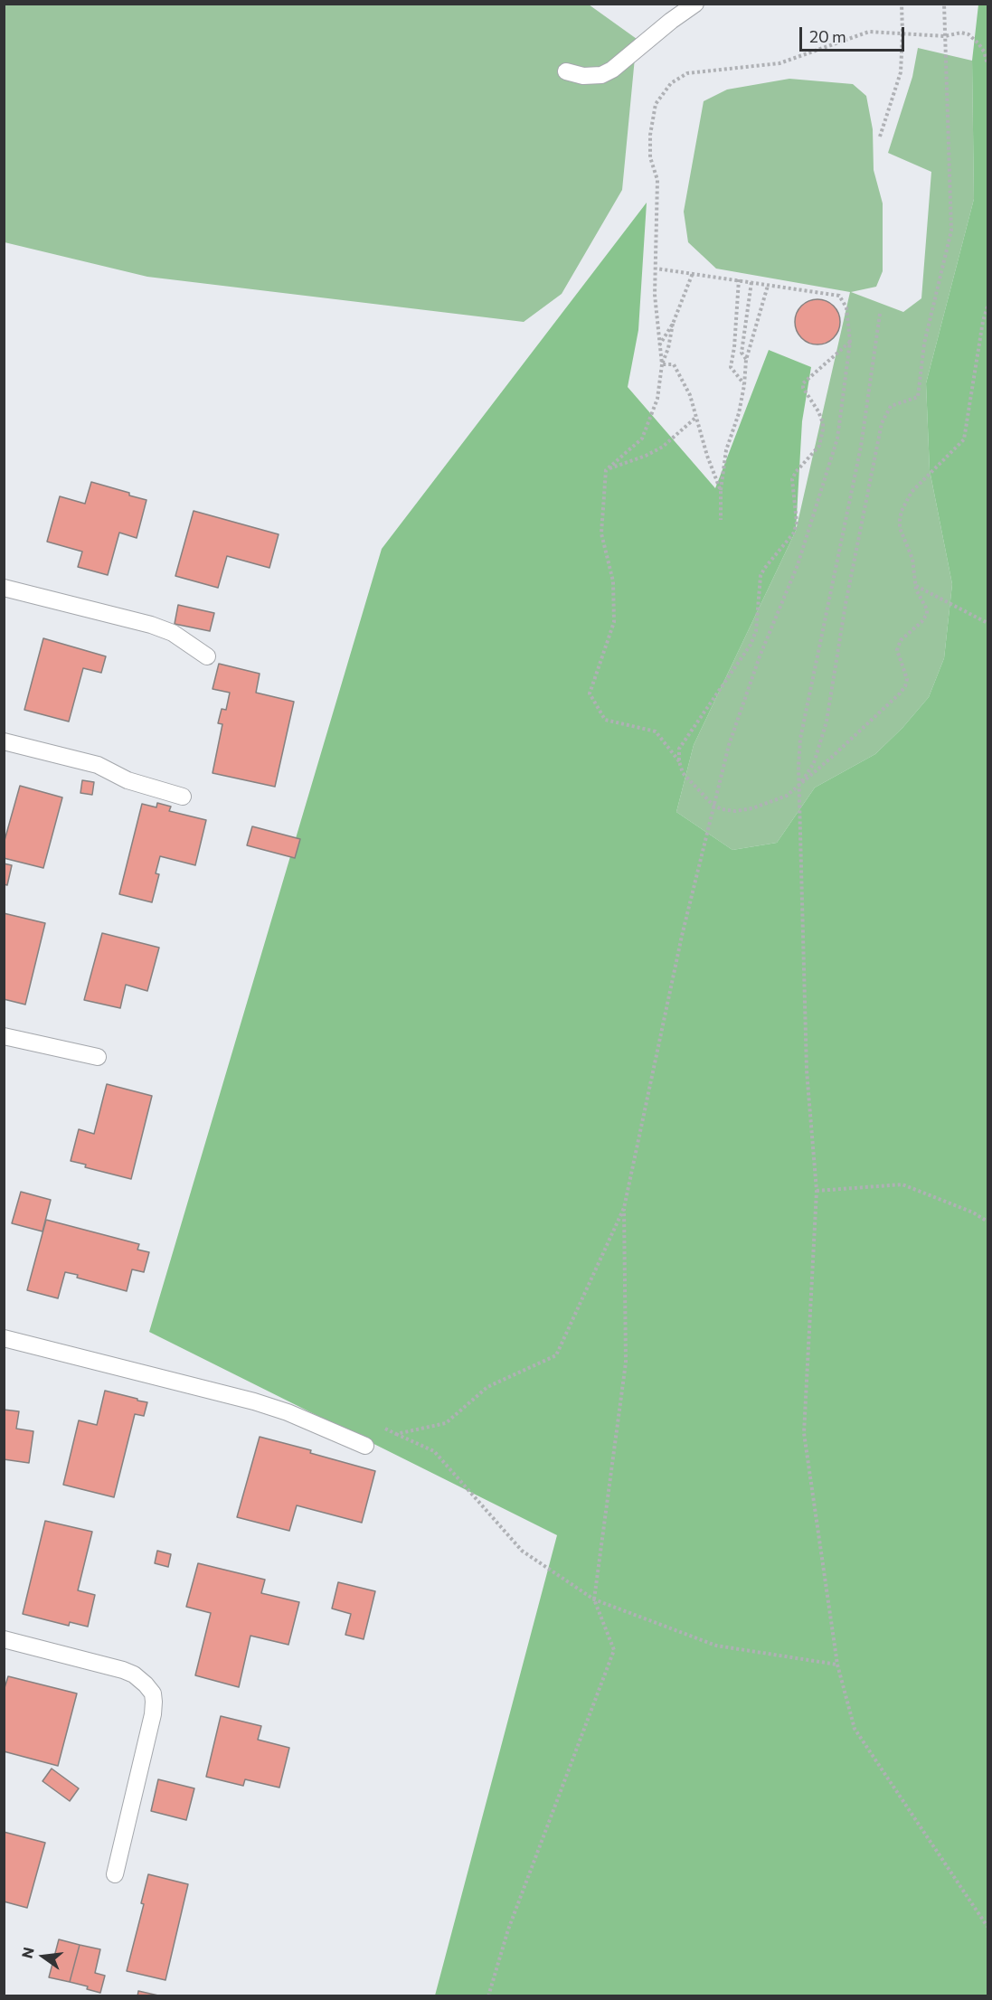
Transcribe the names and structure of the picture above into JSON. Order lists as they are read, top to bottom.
{
  "scale_bar": "20 m",
  "north": "left"
}
